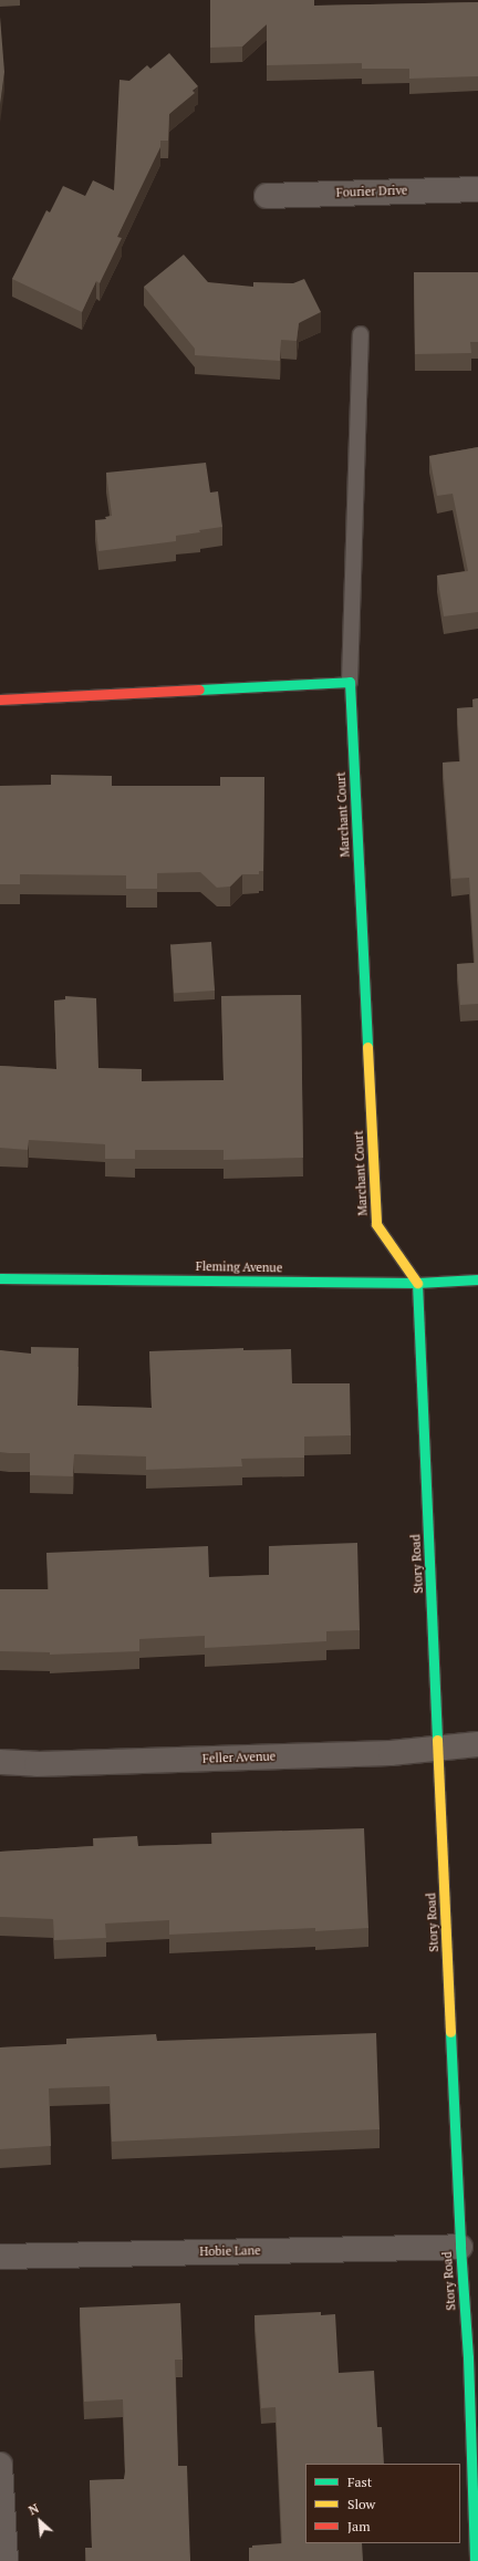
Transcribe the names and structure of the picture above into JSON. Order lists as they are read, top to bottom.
{
  "streets": {
    "street": [
      "Fourier Drive",
      "Marchant Court",
      "Fleming Avenue",
      "Story Road",
      "Feller Avenue",
      "Hobie Lane"
    ]
  },
  "crossings": [
    ["Marchant Court", "Fleming Avenue"],
    ["Marchant Court", "Story Road"],
    ["Fleming Avenue", "Story Road"],
    ["Story Road", "Feller Avenue"],
    ["Story Road", "Hobie Lane"]
  ],
  "legend": ["Fast", "Slow", "Jam"],
  "north": "top left"
}
